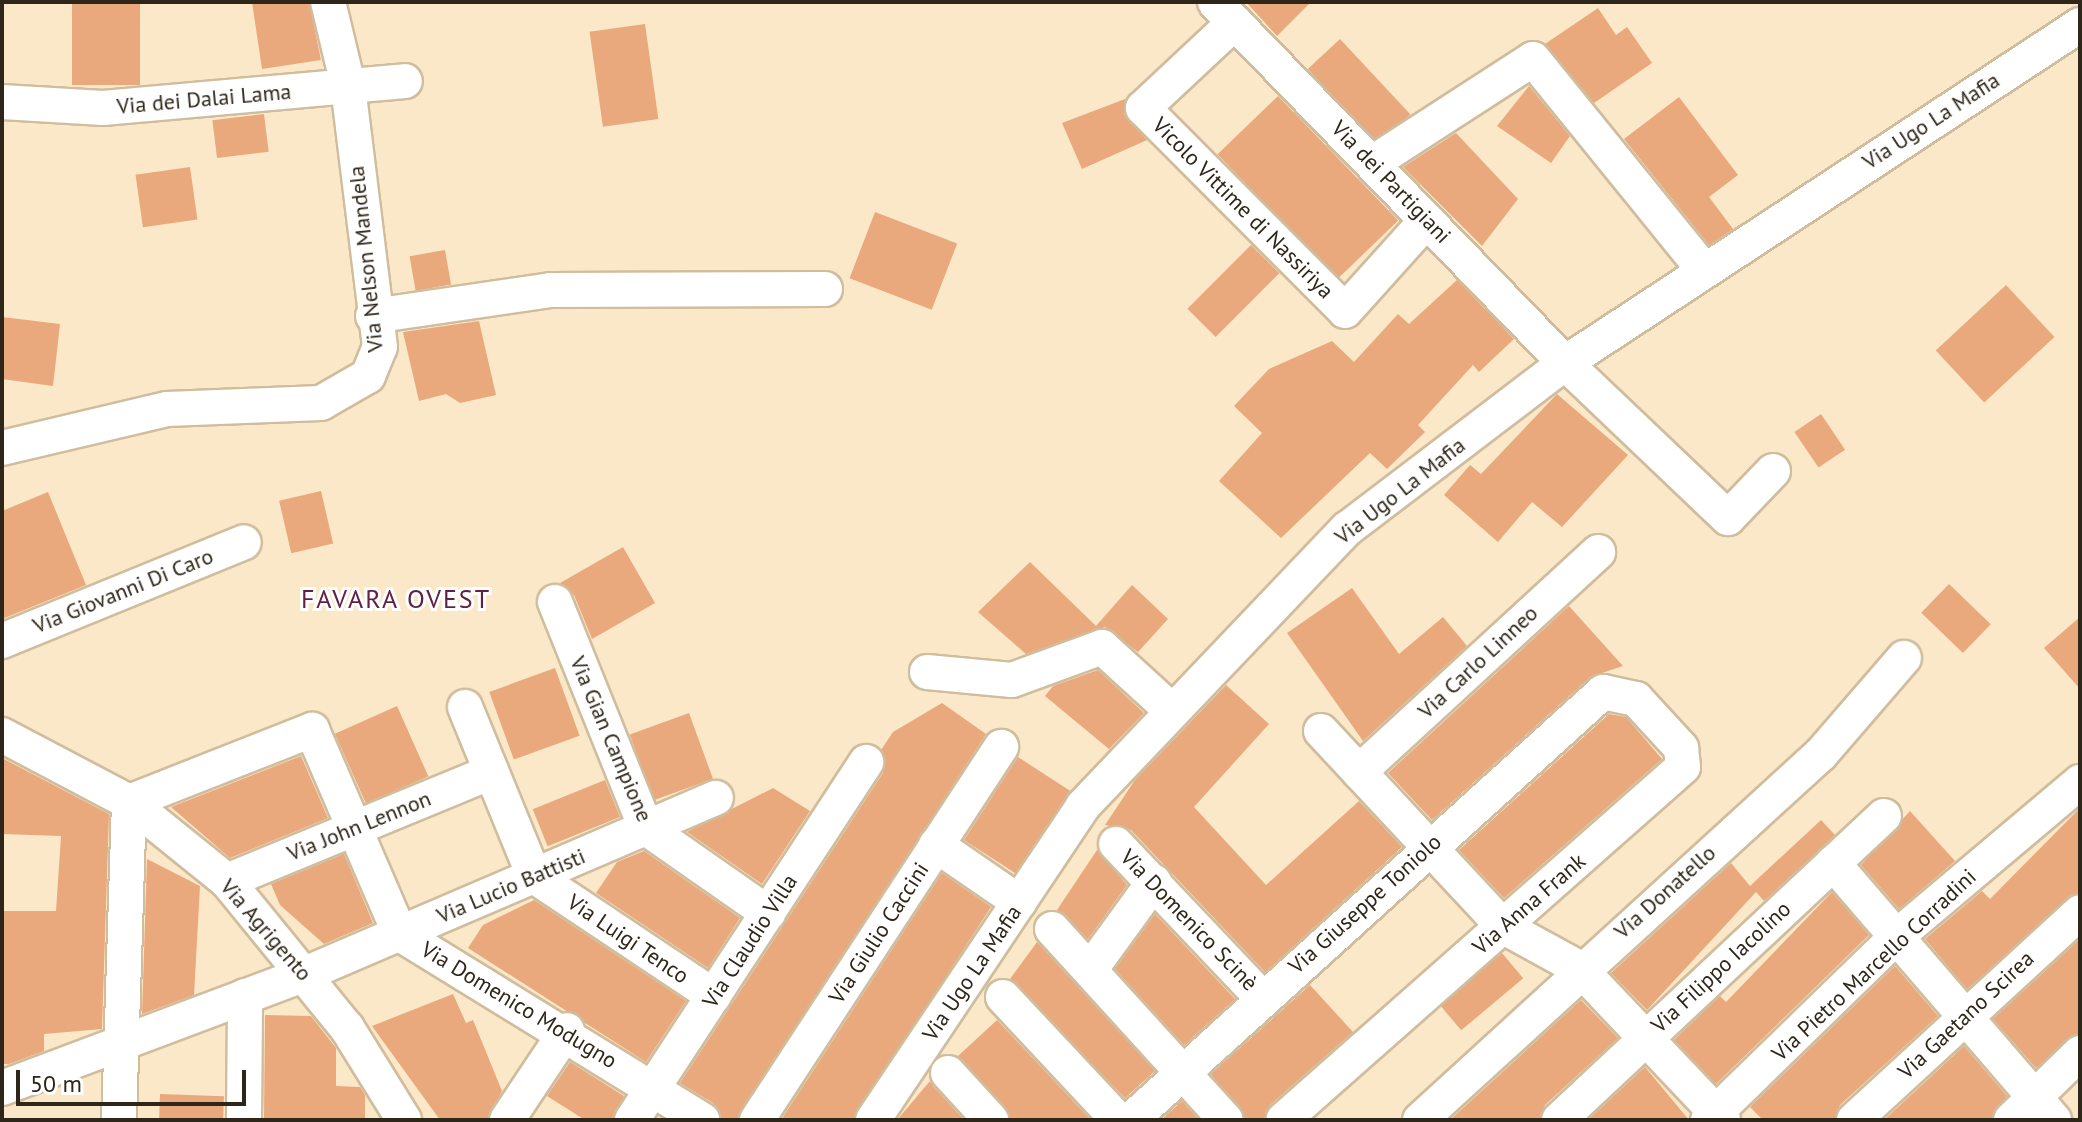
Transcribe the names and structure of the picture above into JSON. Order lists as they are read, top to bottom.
{
  "streets": {
    "street": [
      "Via dei Dalai Lama",
      "Via Ugo La Mafia",
      "Via dei Partigiani",
      "Vicolo Vittime di Nassiriya",
      "Via Nelson Mandela",
      "Via Giovanni Di Caro",
      "Via Carlo Linneo",
      "Via Gian Campione",
      "Via John Lennon",
      "Via Lucio Battisti",
      "Via Donatello",
      "Via Giuseppe Toniolo",
      "Via Anna Frank",
      "Via Domenico Scinè",
      "Via Agrigento",
      "Via Giulio Caccini",
      "Via Luigi Tenco",
      "Via Claudio Villa",
      "Via Pietro Marcello Corradini",
      "Via Filippo Iacolino",
      "Via Domenico Modugno",
      "Via Gaetano Scirea"
    ]
  },
  "crossings": [
    ["Via dei Dalai Lama", "Via Nelson Mandela"],
    ["Via Ugo La Mafia", "Via dei Partigiani"],
    ["Via dei Partigiani", "Vicolo Vittime di Nassiriya"],
    ["Via Gian Campione", "Via Lucio Battisti"],
    ["Via Gian Campione", "Via Claudio Villa"],
    ["Via John Lennon", "Via Agrigento"],
    ["Via John Lennon", "Via Domenico Modugno"],
    ["Via Lucio Battisti", "Via Agrigento"],
    ["Via Lucio Battisti", "Via Luigi Tenco"],
    ["Via Lucio Battisti", "Via Domenico Modugno"],
    ["Via Giuseppe Toniolo", "Via Anna Frank"],
    ["Via Giuseppe Toniolo", "Via Domenico Scinè"],
    ["Via Agrigento", "Via Domenico Modugno"],
    ["Via Luigi Tenco", "Via Claudio Villa"],
    ["Via Claudio Villa", "Via Domenico Modugno"]
  ],
  "districts": ["FAVARA OVEST"],
  "scale_bar": "50 m"
}
